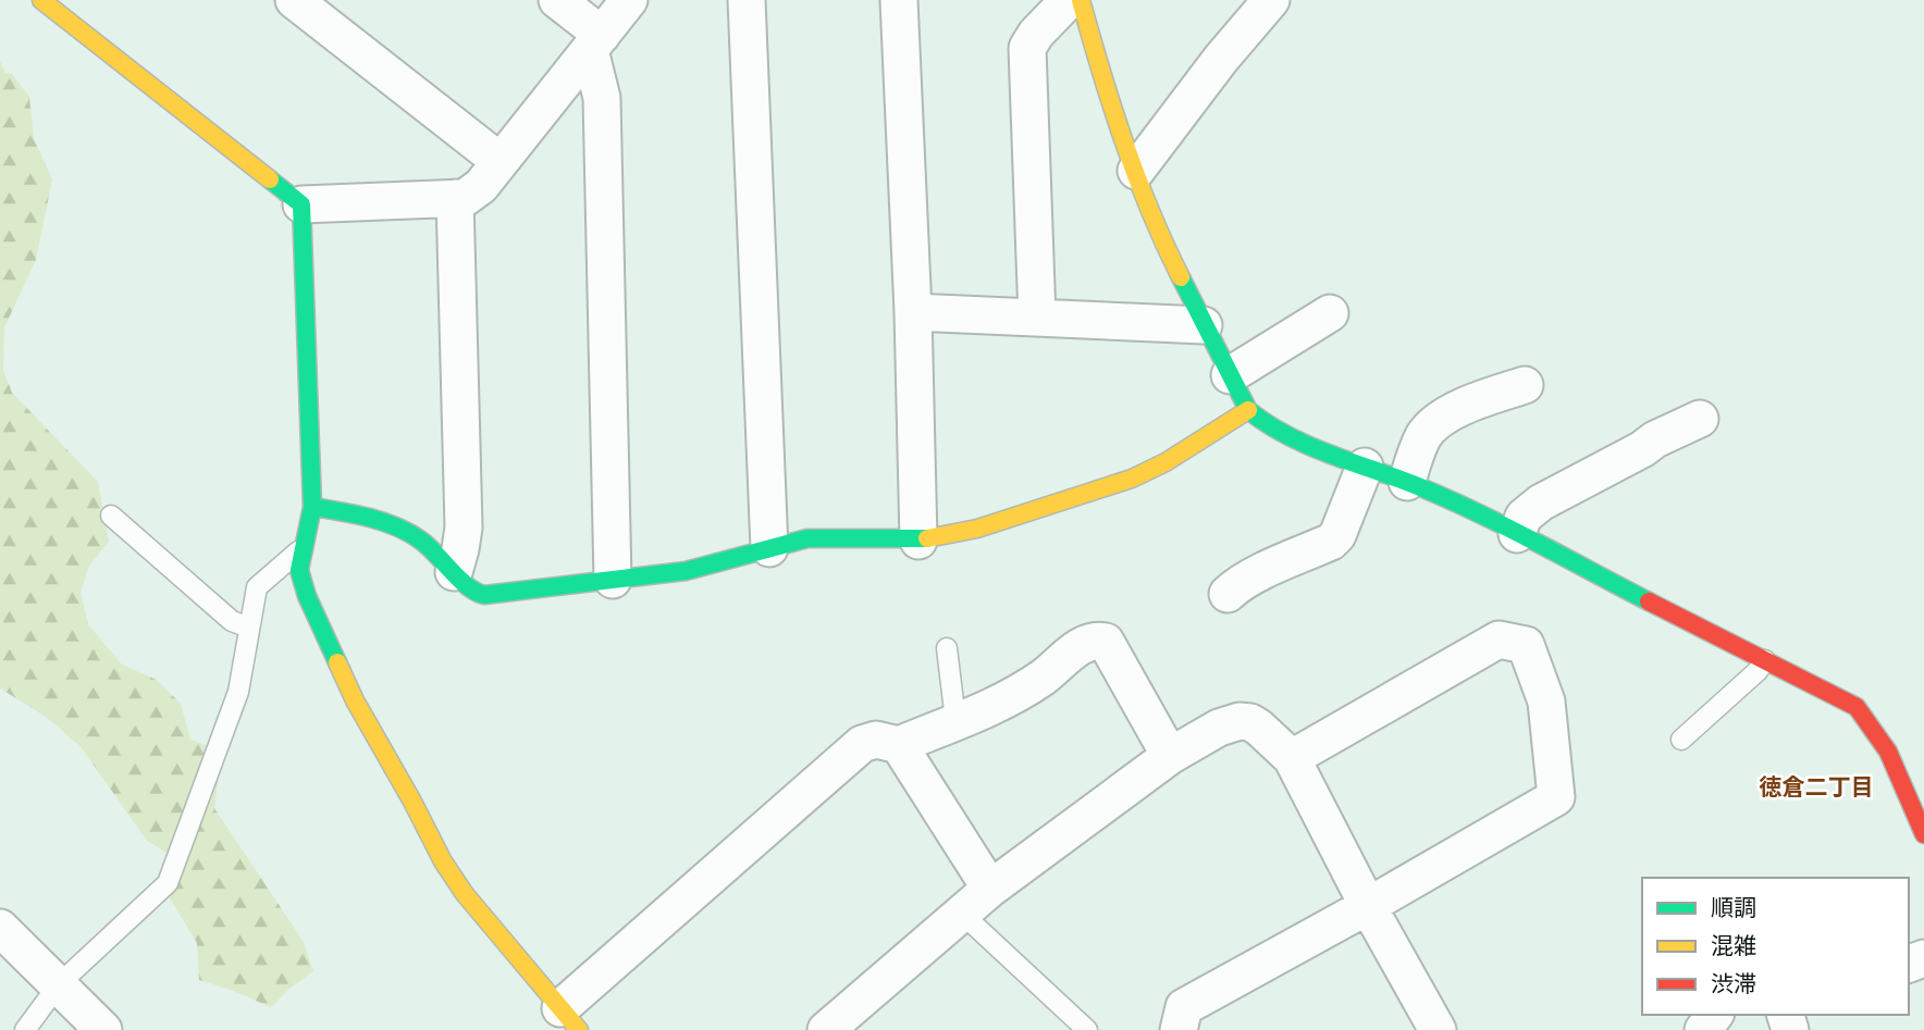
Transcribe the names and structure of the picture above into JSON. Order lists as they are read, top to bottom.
{
  "districts": ["徳倉二丁目"],
  "legend": ["順調", "混雑", "渋滞"]
}
